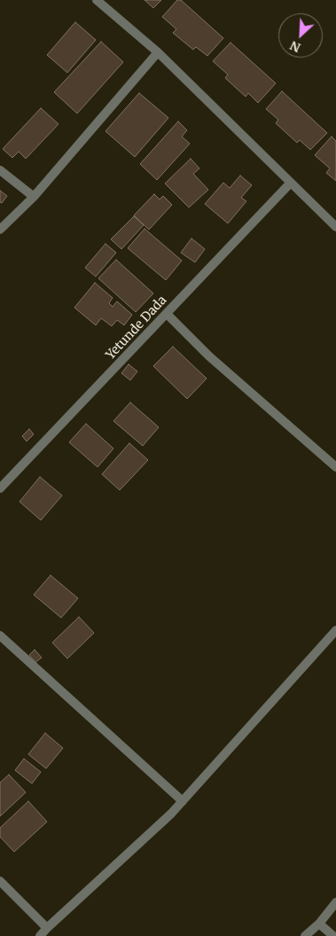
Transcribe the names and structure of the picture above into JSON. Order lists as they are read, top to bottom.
{
  "streets": {
    "street": ["Yetunde Dada"]
  },
  "north": "bottom left"
}
